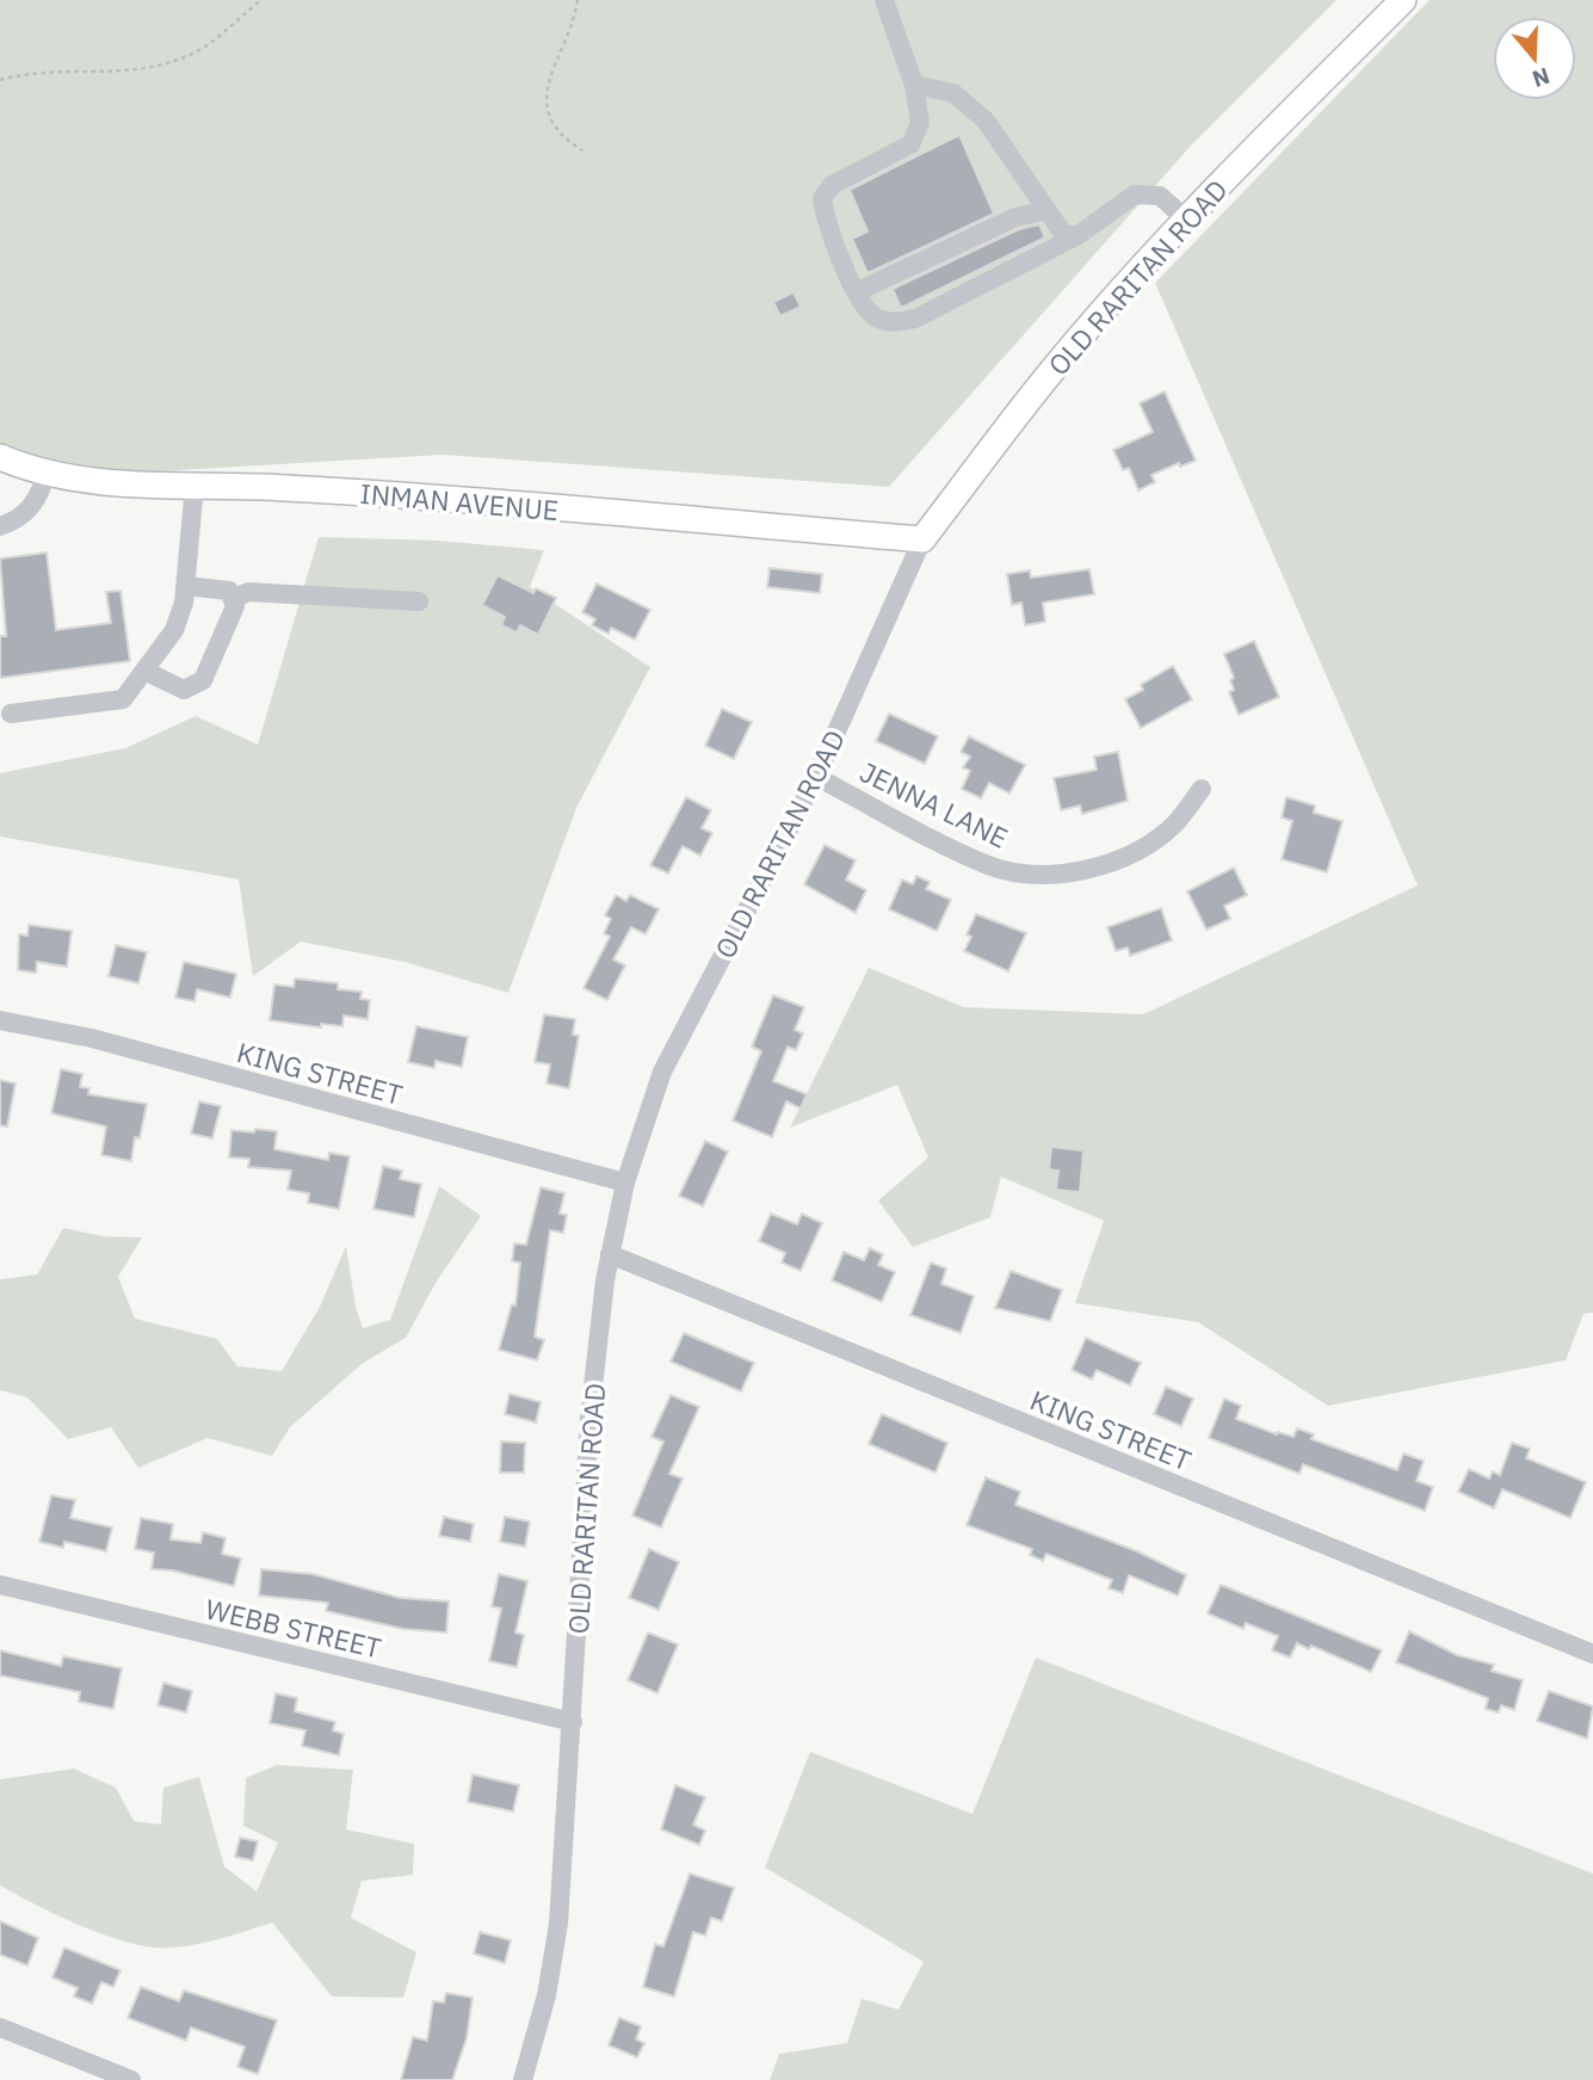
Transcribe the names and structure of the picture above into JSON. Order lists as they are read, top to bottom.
{
  "streets": {
    "main road": ["OLD RARITAN ROAD", "INMAN AVENUE"],
    "street": ["JENNA LANE", "KING STREET", "WEBB STREET"]
  },
  "crossings": [
    ["OLD RARITAN ROAD", "INMAN AVENUE"],
    ["OLD RARITAN ROAD", "JENNA LANE"],
    ["OLD RARITAN ROAD", "KING STREET"],
    ["OLD RARITAN ROAD", "WEBB STREET"]
  ],
  "north": "bottom"
}
